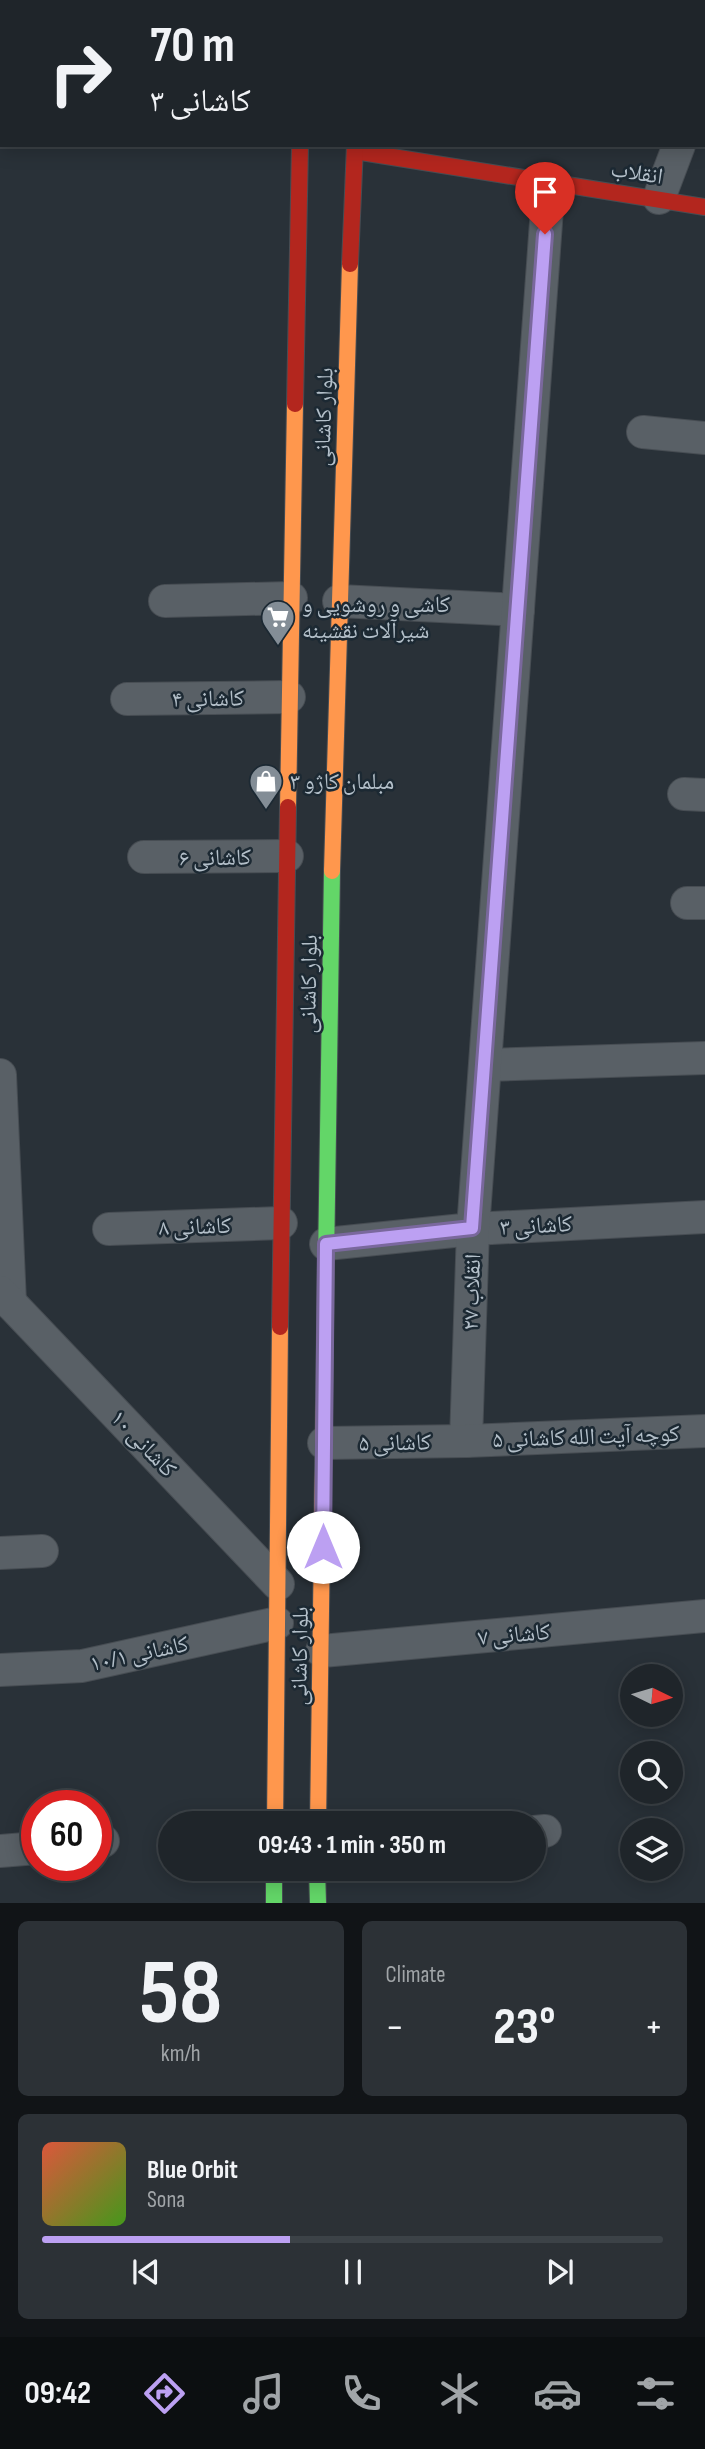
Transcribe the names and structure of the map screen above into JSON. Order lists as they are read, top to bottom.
{
  "streets": {
    "main road": ["انقلاب", "بلوار کاشانی"],
    "street": [
      "۴ کاشانی",
      "۶ کاشانی",
      "۳ کاشانی",
      "۸ کاشانی",
      "انقلاب ۲۷",
      "کوچه آیت الله کاشانی ۵",
      "۵ کاشانی",
      "۱۰ کاشانی",
      "۷ کاشانی",
      "۱۰/۱ کاشانی"
    ]
  },
  "crossings": [
    ["انقلاب", "بلوار کاشانی"],
    ["انقلاب", "انقلاب ۲۷"],
    ["بلوار کاشانی", "۴ کاشانی"],
    ["بلوار کاشانی", "۶ کاشانی"],
    ["بلوار کاشانی", "۳ کاشانی"],
    ["بلوار کاشانی", "۸ کاشانی"],
    ["بلوار کاشانی", "۵ کاشانی"],
    ["بلوار کاشانی", "۱۰ کاشانی"],
    ["بلوار کاشانی", "۷ کاشانی"],
    ["بلوار کاشانی", "۱۰/۱ کاشانی"],
    ["۳ کاشانی", "انقلاب ۲۷"],
    ["انقلاب ۲۷", "کوچه آیت الله کاشانی ۵"],
    ["انقلاب ۲۷", "۵ کاشانی"],
    ["کوچه آیت الله کاشانی ۵", "۵ کاشانی"]
  ],
  "places": {
    "supermarket": ["کاشی و روشویی و شیرآلات نقشینه"],
    "shop": ["مبلمان کاژو ۳"]
  },
  "north": "right",
  "page": {
    "turn": ["70 m", "۳ کاشانی"],
    "limit": "60",
    "trip": "09:43 · 1 min · 350 m",
    "tile": [
      ["58", "km/h"],
      "Climate"
    ],
    "heat": ["−", "23°", "+"],
    "song": ["Blue Orbit", "Sona"],
    "tabs": "09:42"
  }
}
